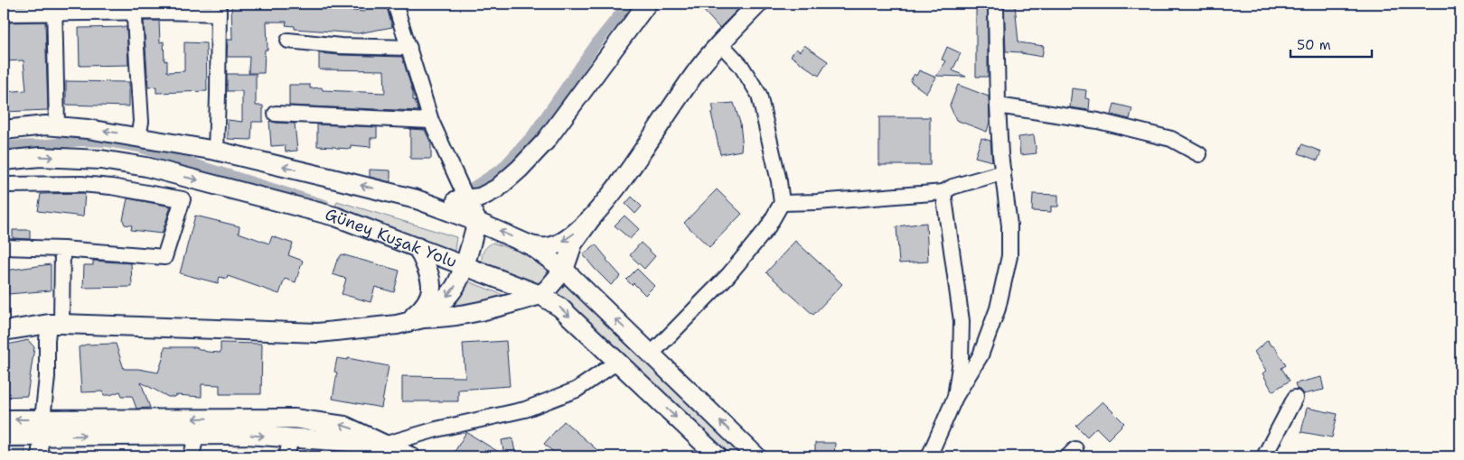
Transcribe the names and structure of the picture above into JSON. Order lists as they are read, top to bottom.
{
  "streets": {
    "main road": ["Güney Kuşak Yolu"]
  },
  "scale_bar": "50 m"
}
